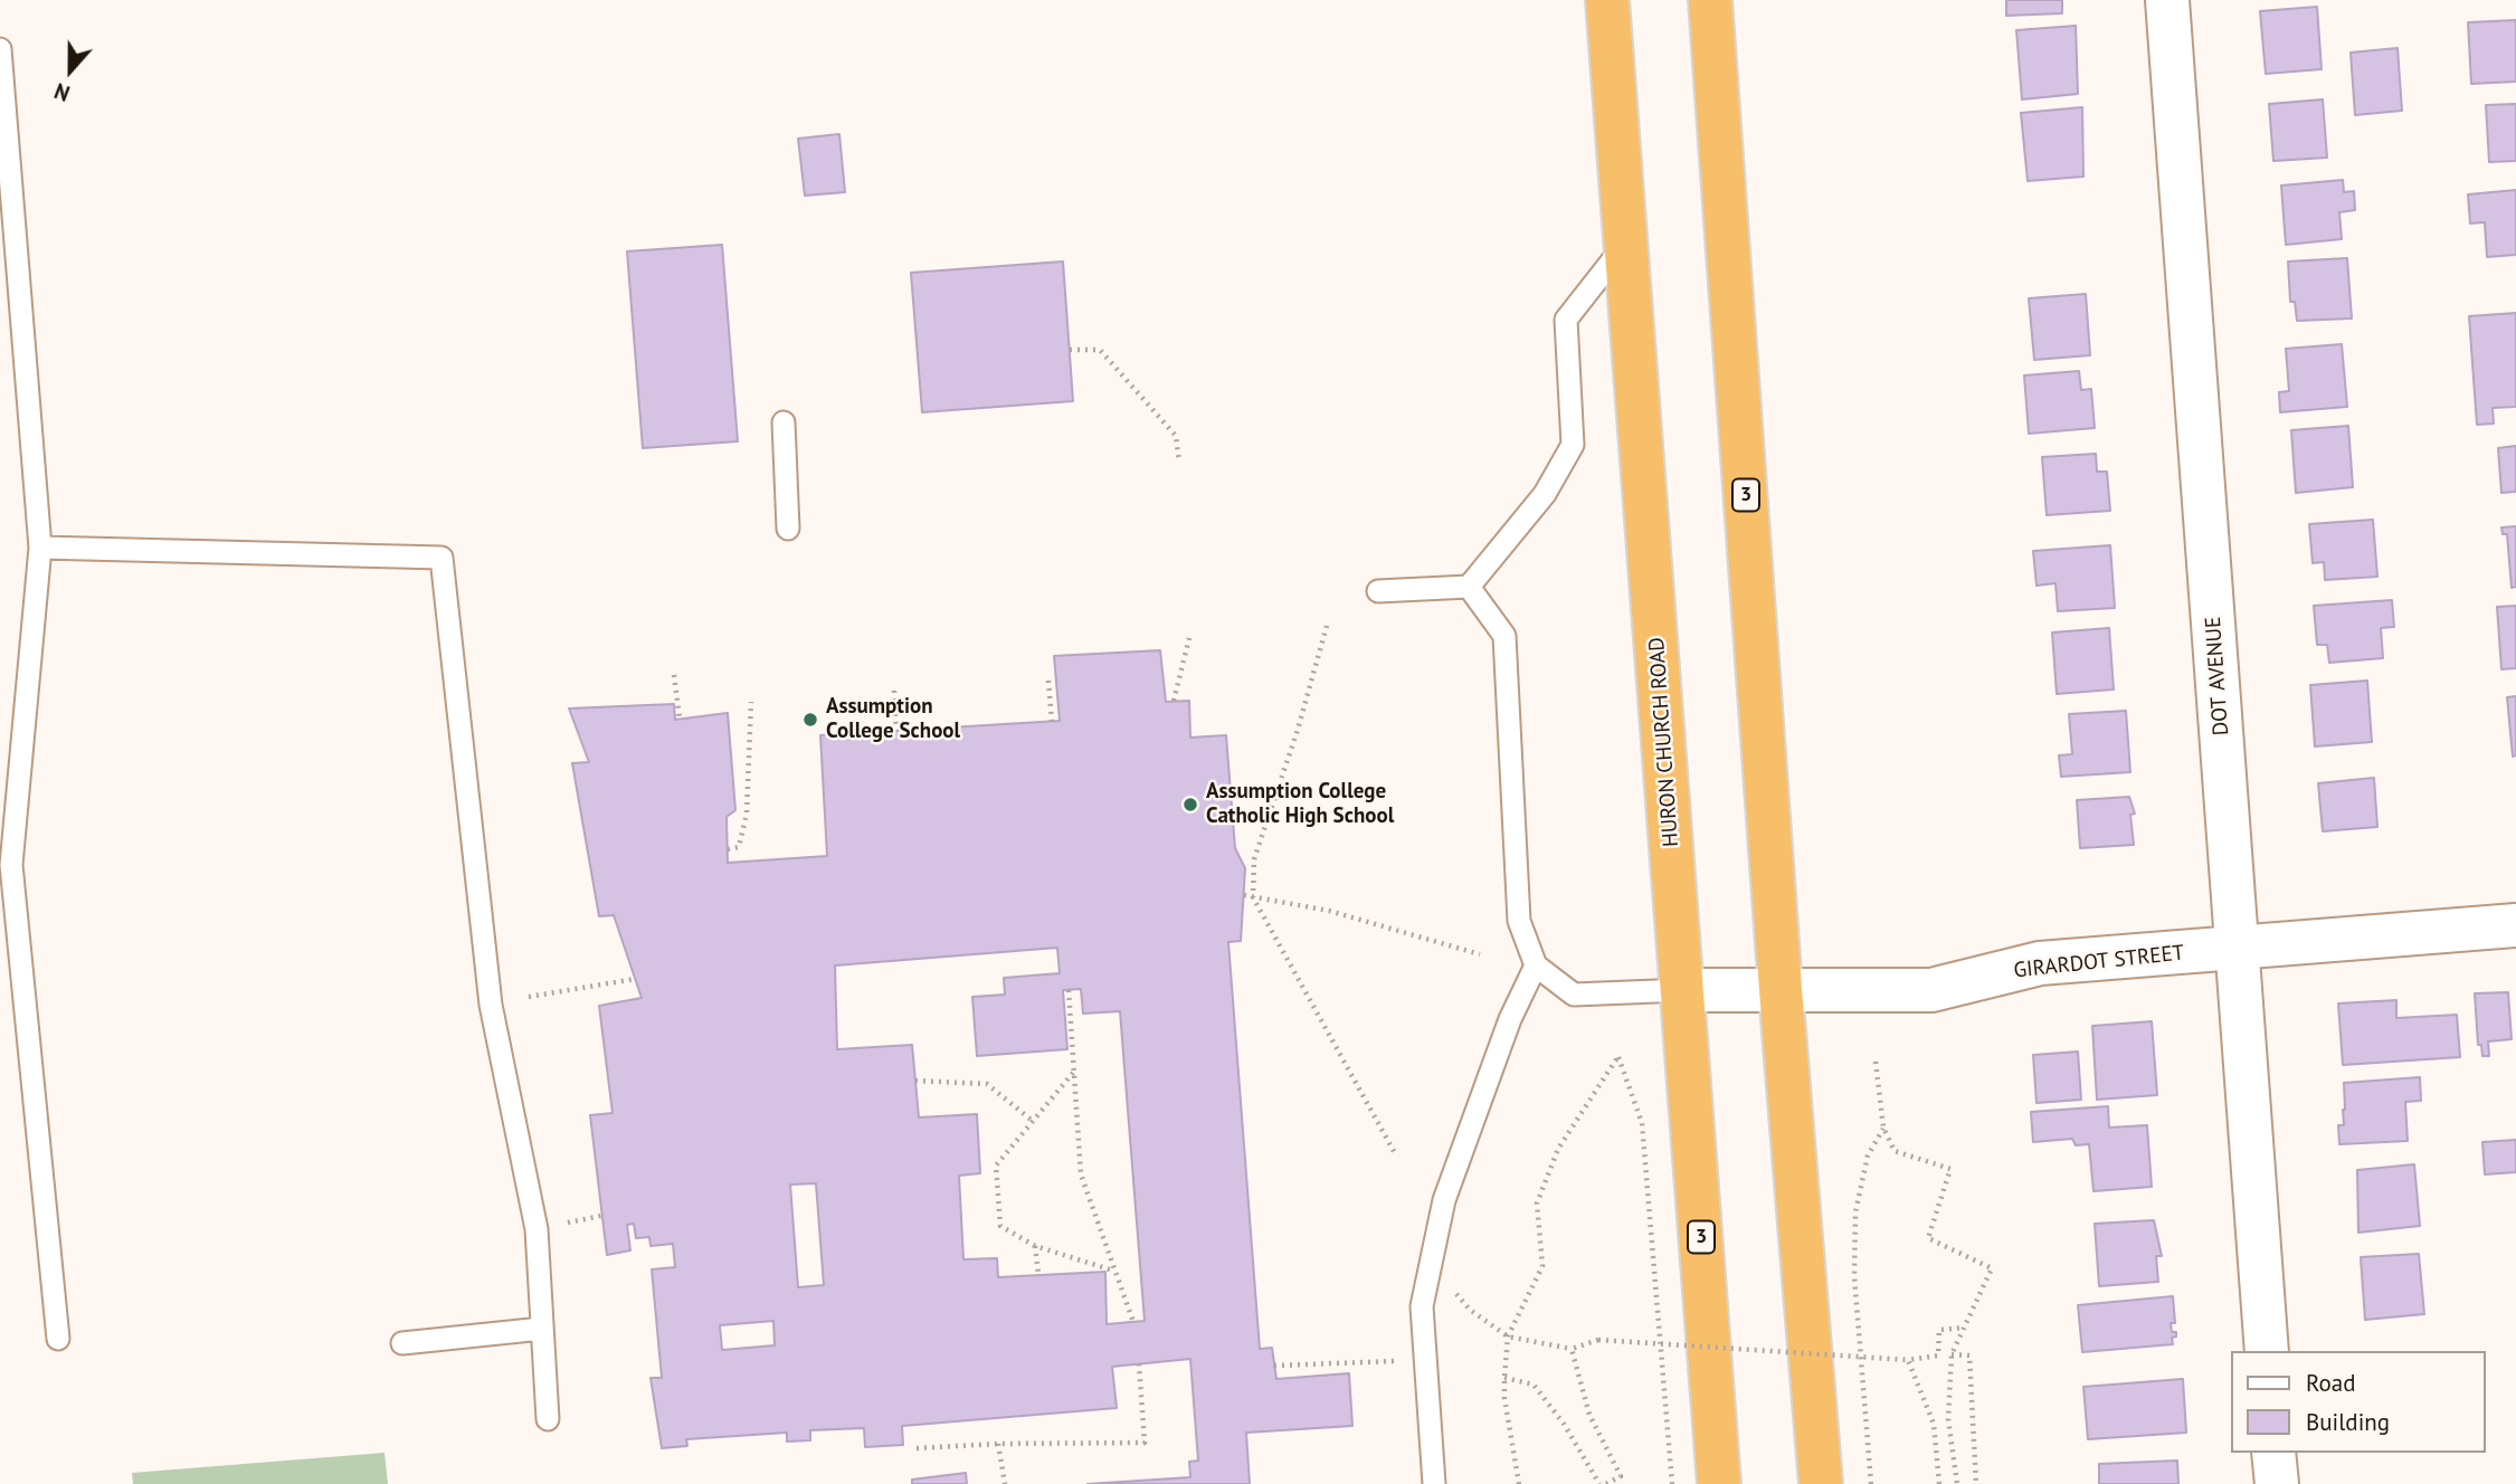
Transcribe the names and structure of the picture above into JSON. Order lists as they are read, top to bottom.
{
  "streets": {
    "highway": ["3", "HURON CHURCH ROAD"],
    "street": ["DOT AVENUE", "GIRARDOT STREET"]
  },
  "crossings": [
    ["3", "GIRARDOT STREET"],
    ["DOT AVENUE", "GIRARDOT STREET"],
    ["HURON CHURCH ROAD", "GIRARDOT STREET"]
  ],
  "places": ["Assumption College School", "Assumption College Catholic High School"],
  "legend": ["Road", "Building"],
  "north": "bottom"
}
